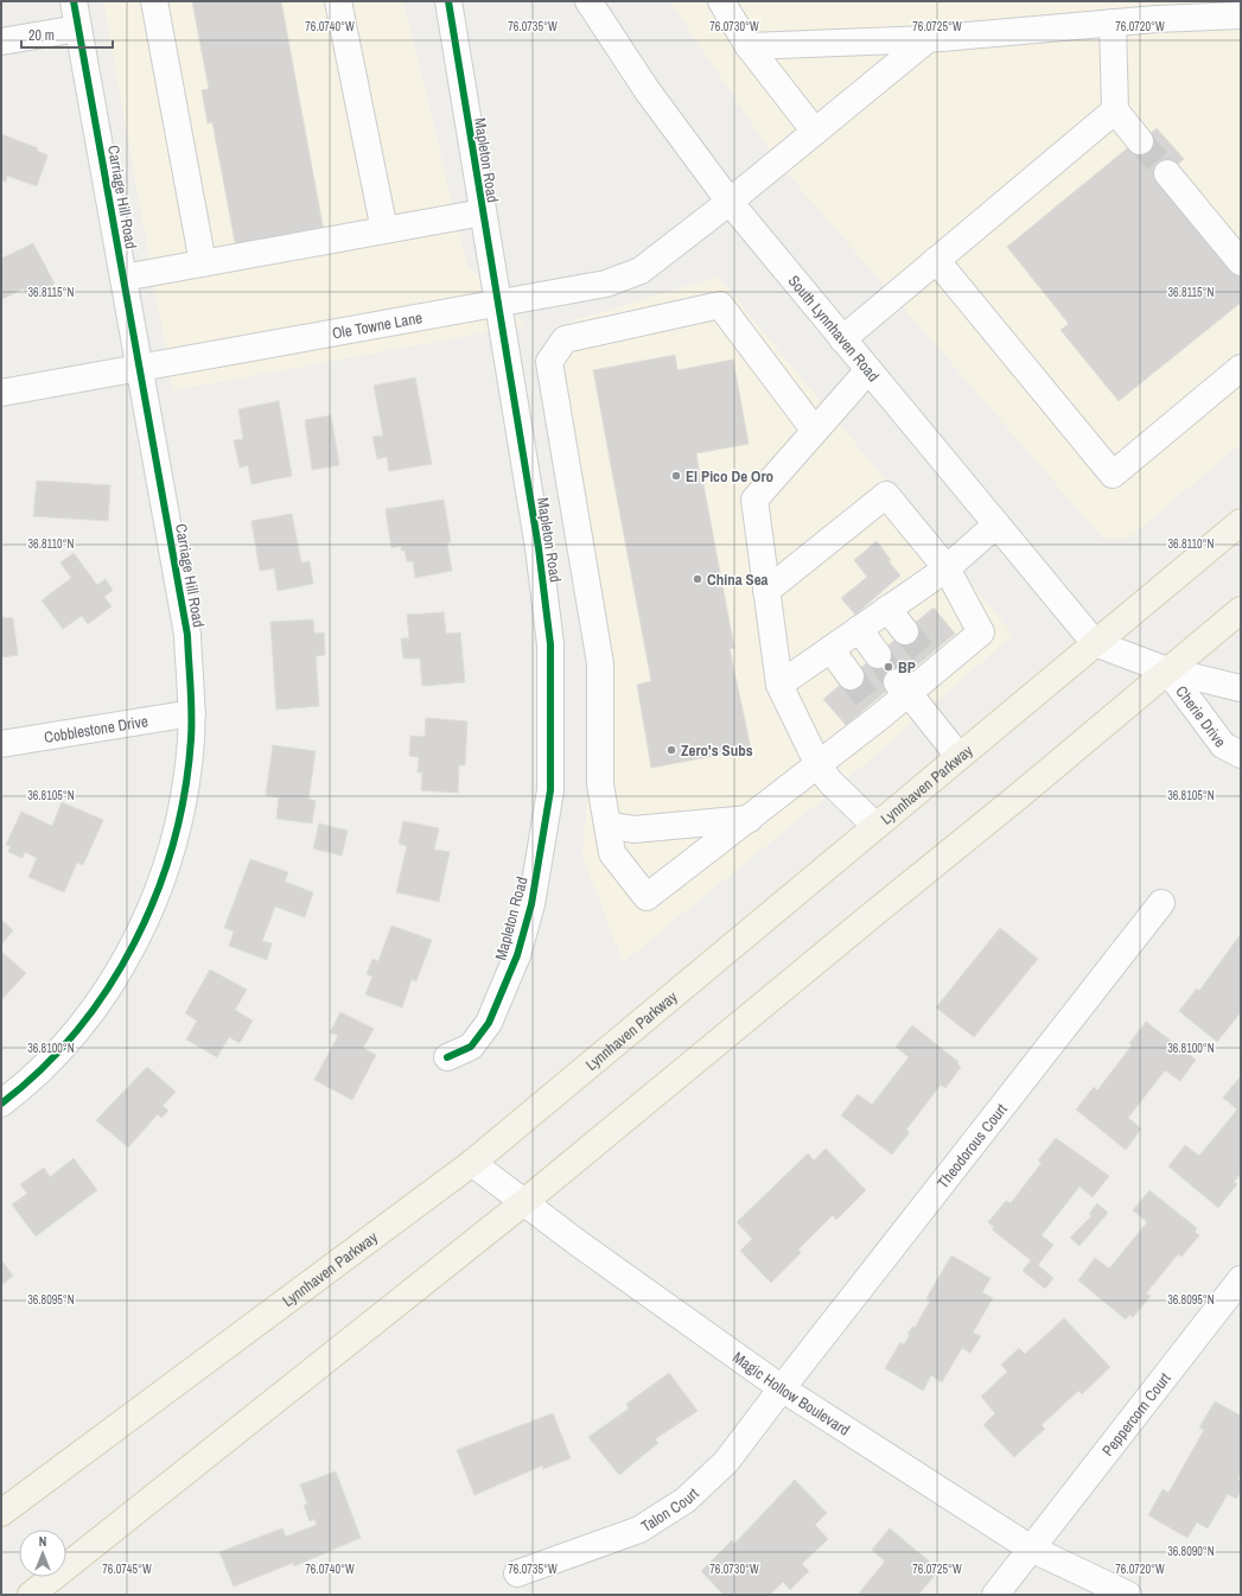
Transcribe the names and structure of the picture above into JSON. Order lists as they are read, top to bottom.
{
  "streets": {
    "main road": ["Lynnhaven Parkway"],
    "street": [
      "Mapleton Road",
      "Carriage Hill Road",
      "Ole Towne Lane",
      "South Lynnhaven Road",
      "Cherie Drive",
      "Cobblestone Drive",
      "Theodorous Court",
      "Magic Hollow Boulevard",
      "Peppercorn Court",
      "Talon Court"
    ]
  },
  "crossings": [
    ["Mapleton Road", "Ole Towne Lane"],
    ["Carriage Hill Road", "Ole Towne Lane"],
    ["Carriage Hill Road", "Cobblestone Drive"],
    ["Ole Towne Lane", "South Lynnhaven Road"],
    ["South Lynnhaven Road", "Cherie Drive"],
    ["South Lynnhaven Road", "Lynnhaven Parkway"],
    ["Cherie Drive", "Lynnhaven Parkway"],
    ["Lynnhaven Parkway", "Magic Hollow Boulevard"],
    ["Theodorous Court", "Magic Hollow Boulevard"],
    ["Theodorous Court", "Talon Court"],
    ["Magic Hollow Boulevard", "Peppercorn Court"],
    ["Magic Hollow Boulevard", "Talon Court"]
  ],
  "places": [
    "El Pico De Oro",
    "China Sea",
    "BP",
    "Zero's Subs"
  ],
  "scale_bar": "20 m",
  "north": "top",
  "coordinates": [
    "76.0740°W",
    "76.0735°W",
    "76.0730°W",
    "76.0725°W",
    "76.0720°W",
    "36.8115°N",
    "36.8110°N",
    "36.8105°N",
    "36.8100°N",
    "36.8095°N",
    "36.8090°N",
    "76.0745°W"
  ]
}
